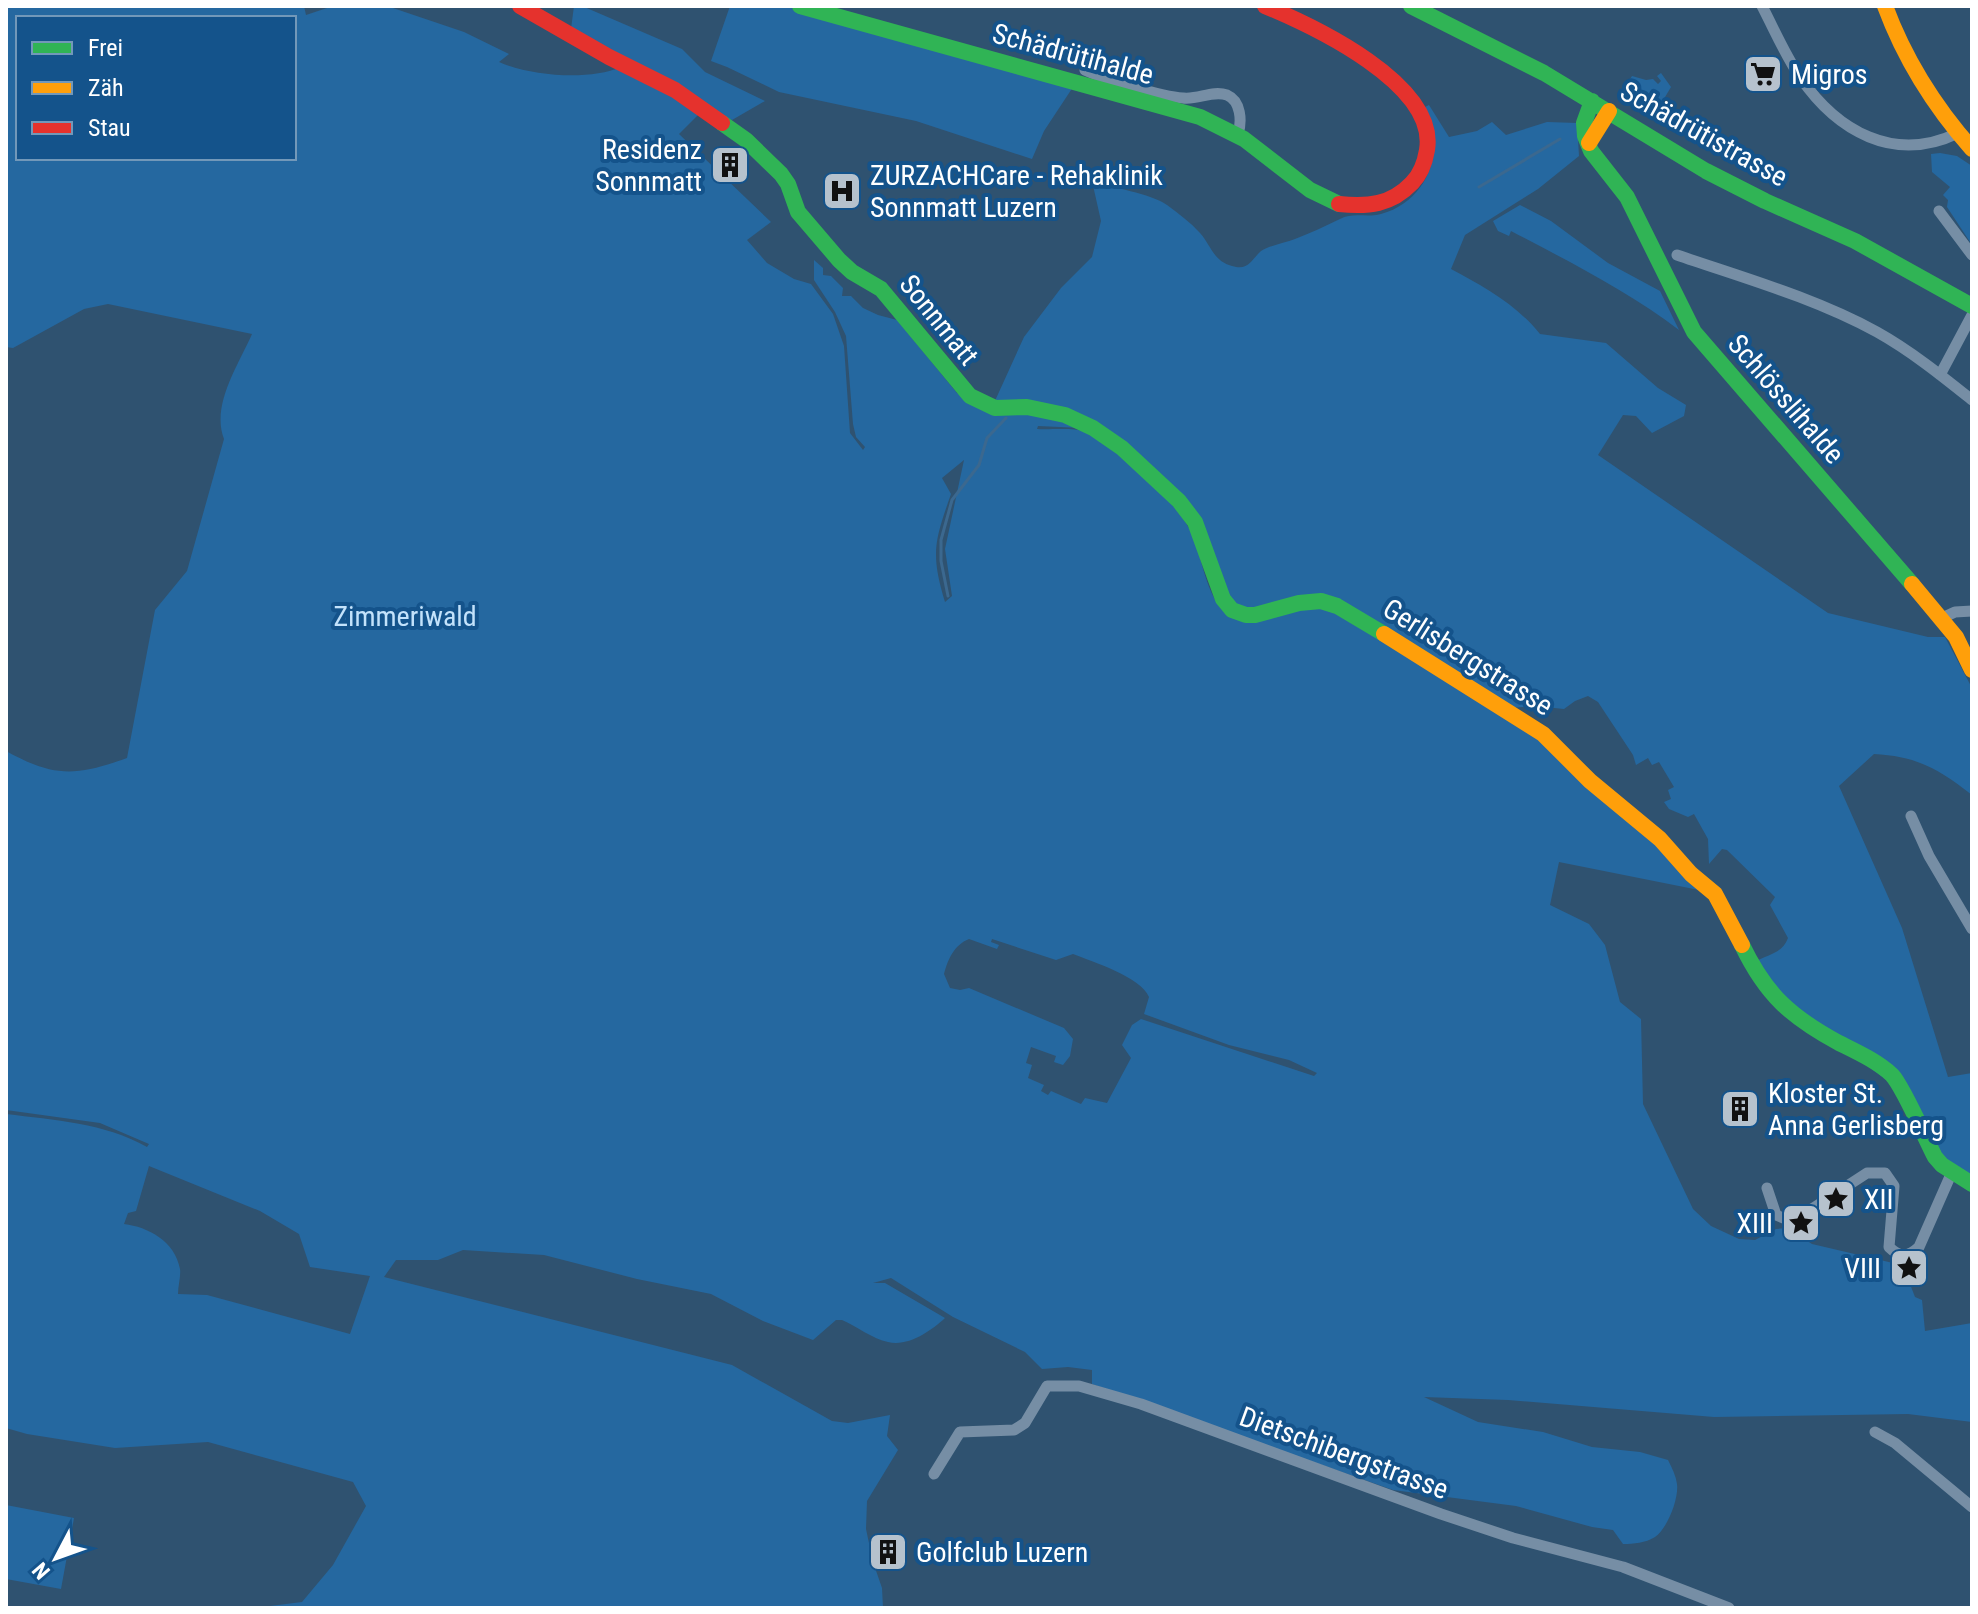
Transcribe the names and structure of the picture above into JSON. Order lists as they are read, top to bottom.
{
  "streets": {
    "street": [
      "Schädrütihalde",
      "Schädrütistrasse",
      "Sonnmatt",
      "Schlösslihalde",
      "Gerlisbergstrasse",
      "Dietschibergstrasse"
    ]
  },
  "crossings": [
    ["Sonnmatt", "Gerlisbergstrasse"]
  ],
  "parks": ["Zimmeriwald"],
  "places": {
    "supermarket": ["Migros"],
    "building": ["Residenz Sonnmatt", "Kloster St. Anna Gerlisberg", "Golfclub Luzern"],
    "hospital": ["ZURZACHCare - Rehaklinik Sonnmatt Luzern"],
    "place": ["XII", "XIII", "VIII"]
  },
  "legend": ["Frei", "Zäh", "Stau"],
  "north": "bottom left"
}
